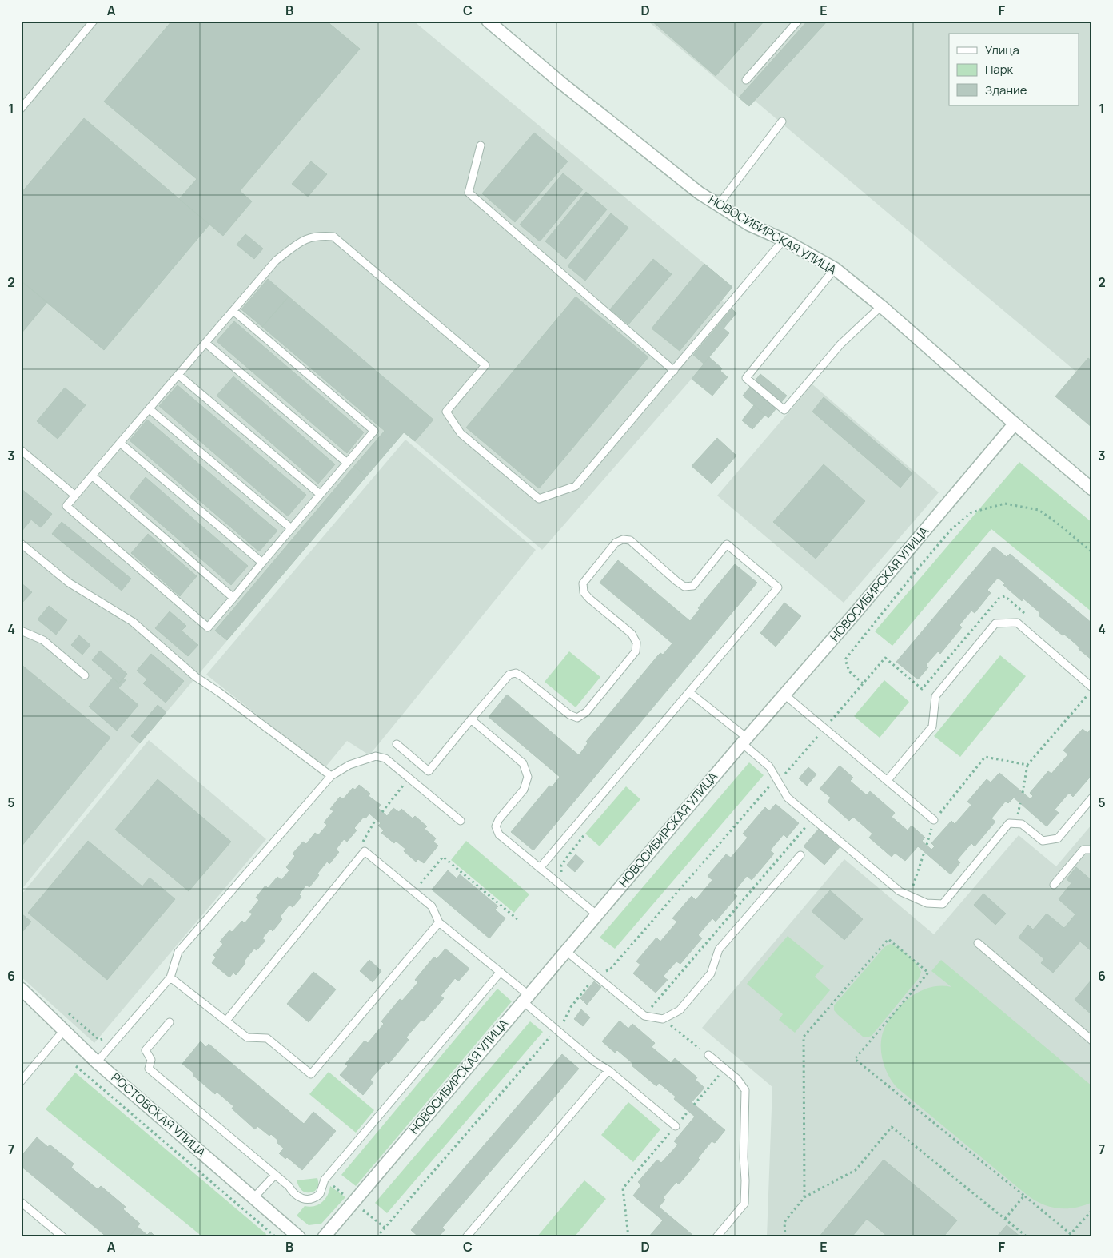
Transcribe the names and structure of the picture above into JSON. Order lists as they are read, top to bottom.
{
  "streets": {
    "street": ["НОВОСИБИРСКАЯ УЛИЦА", "РОСТОВСКАЯ УЛИЦА"]
  },
  "legend": ["Улица", "Парк", "Здание"],
  "grid": {
    "columns": [
      "A",
      "B",
      "C",
      "D",
      "E",
      "F"
    ],
    "rows": [
      "1",
      "2",
      "3",
      "4",
      "5",
      "6",
      "7"
    ]
  }
}
